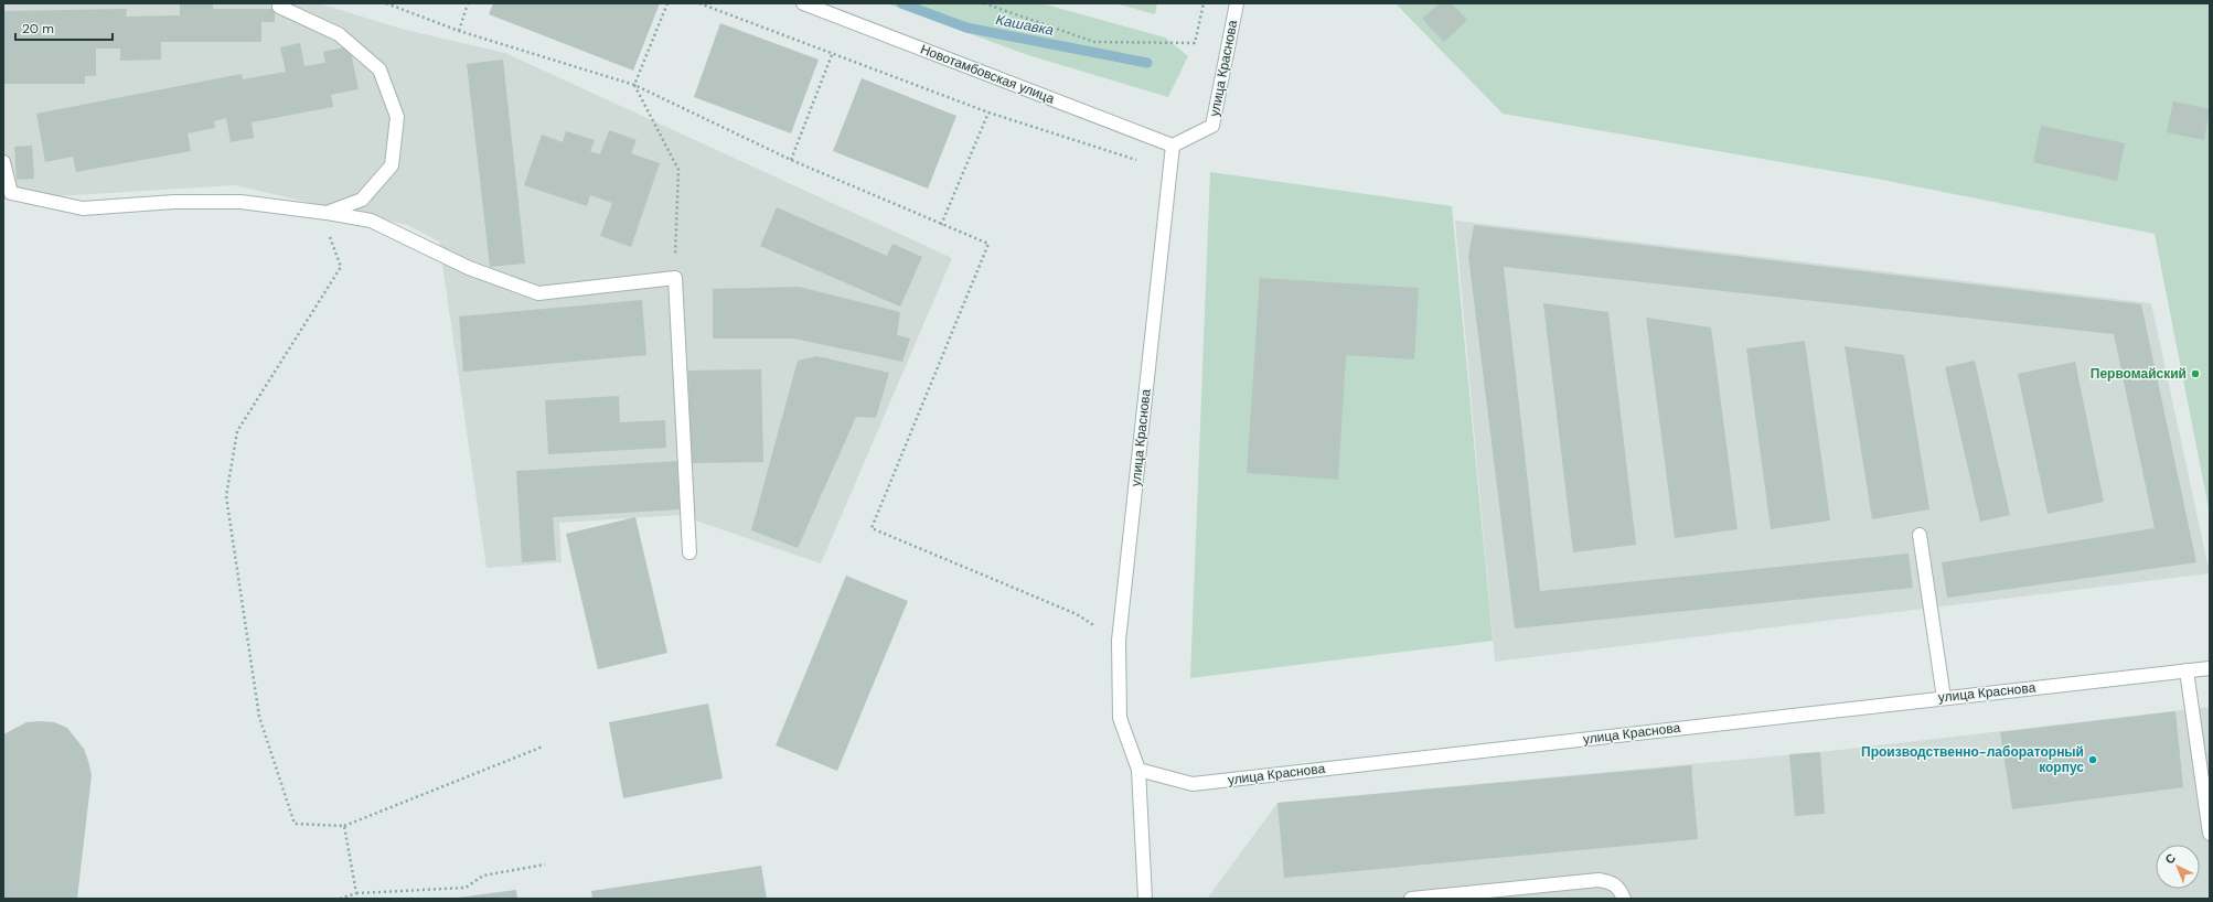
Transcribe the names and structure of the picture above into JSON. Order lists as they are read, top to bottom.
{
  "streets": {
    "street": ["улица Краснова", "Новотамбовская улица"]
  },
  "crossings": [
    ["улица Краснова", "Новотамбовская улица"]
  ],
  "water": ["Кашавка"],
  "places": ["Первомайский", "Производственно-лабораторный корпус"],
  "scale_bar": "20 m",
  "north": "top left"
}
